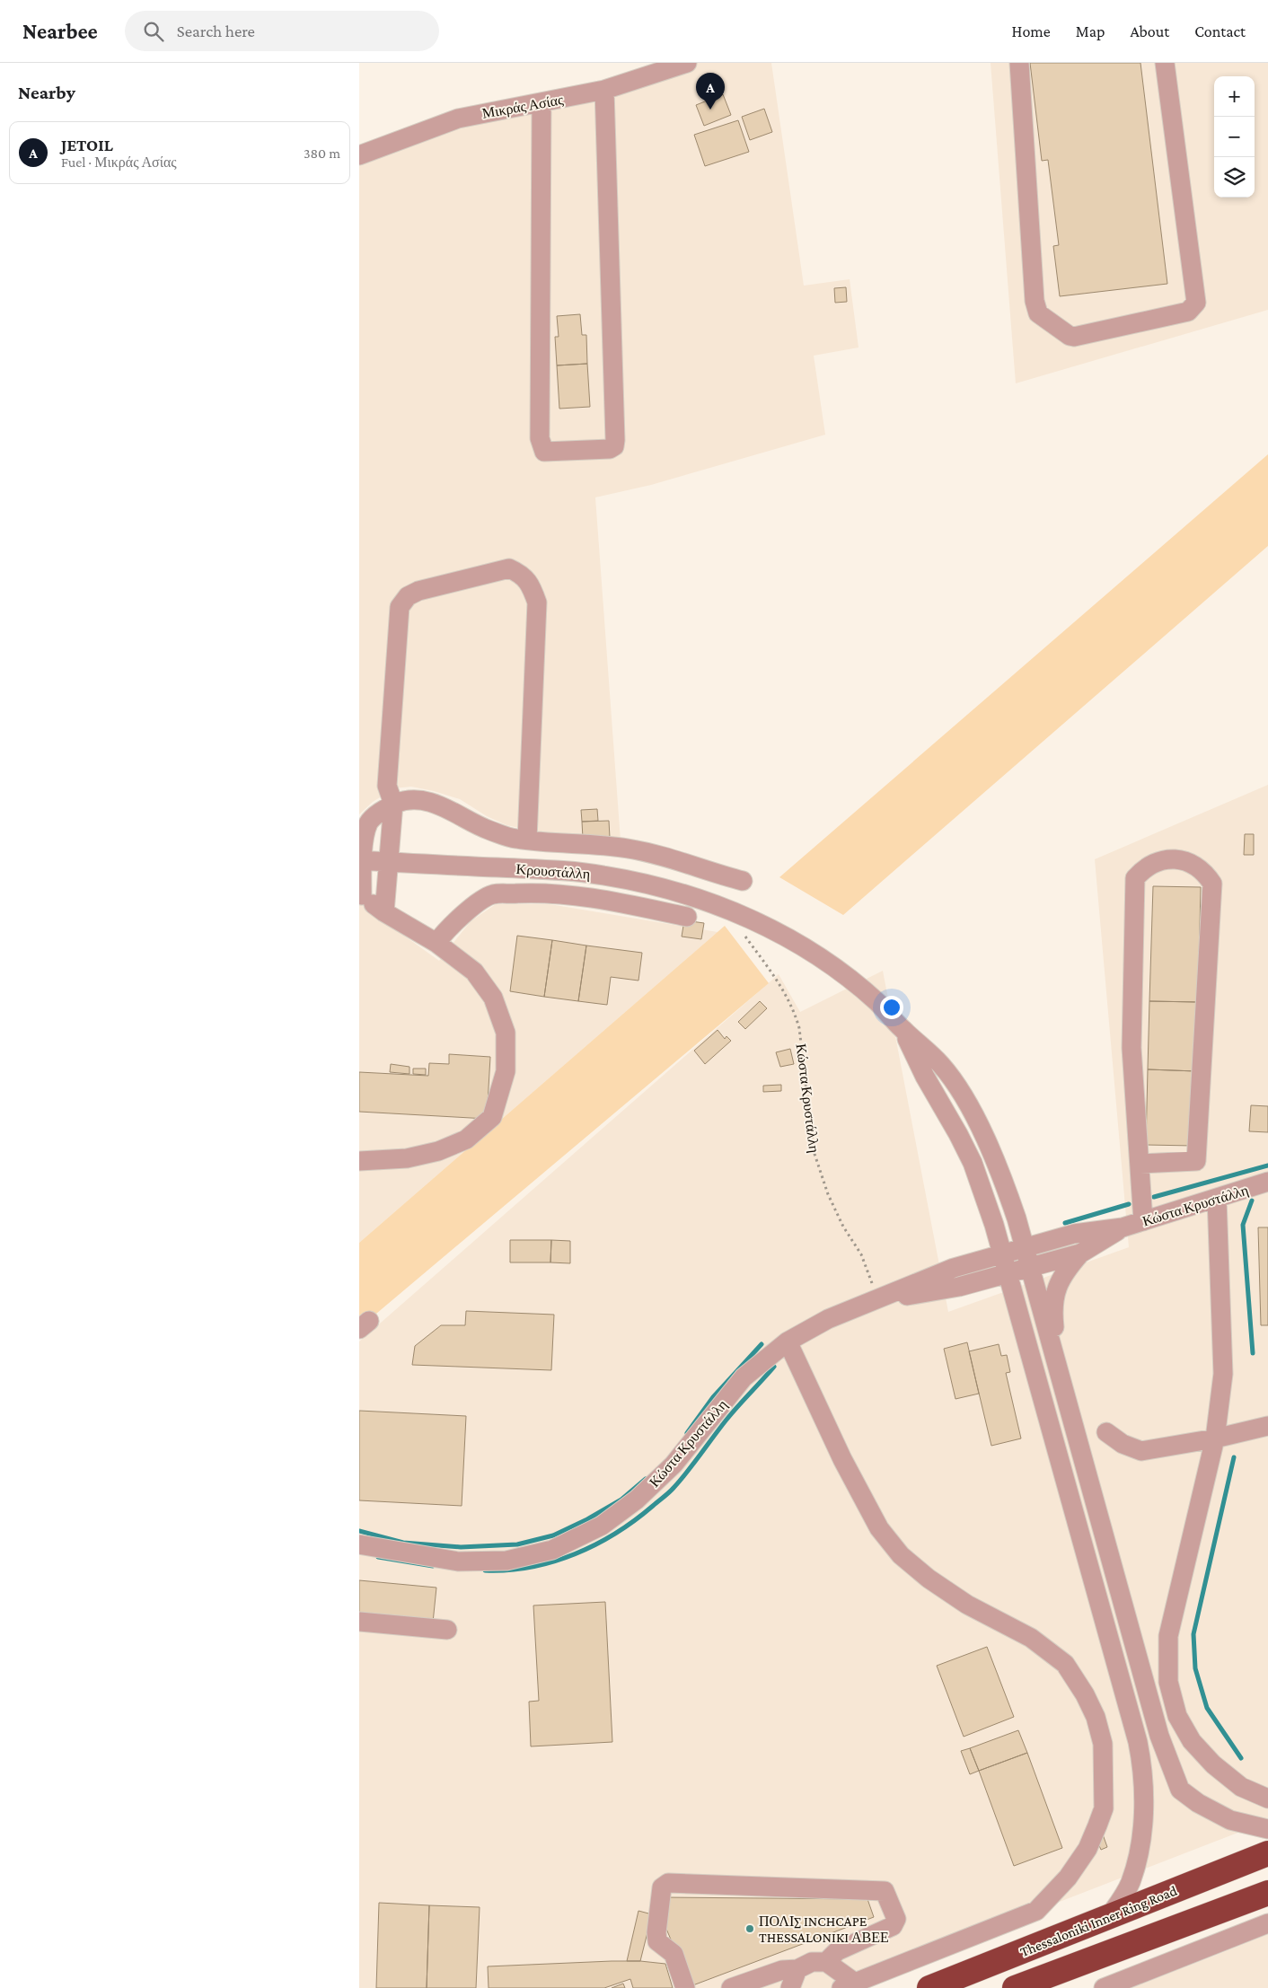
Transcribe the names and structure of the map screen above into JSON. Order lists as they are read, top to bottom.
{
  "streets": {
    "highway": ["Thessaloniki Inner Ring Road"],
    "street": ["Μικράς Ασίας", "Κρουστάλλη", "Κώστα Κρυστάλλη"]
  },
  "crossings": [
    ["Κρουστάλλη", "Κώστα Κρυστάλλη"]
  ],
  "places": ["ΠΟΛΙΣ INCHCAPE THESSALONIKI ΑΒΕΕ"],
  "page": {
    "header": "Nearbee",
    "search": "Search here",
    "nav": [
      "Home",
      "Map",
      "About",
      "Contact"
    ],
    "heading": "Nearby",
    "pins": "A",
    "map_buttons": ["+", "−"],
    "list": [
      {
        "mark": "A",
        "name": "JETOIL",
        "note": "Fuel · Μικράς Ασίας",
        "value": "380 m"
      }
    ]
  }
}
